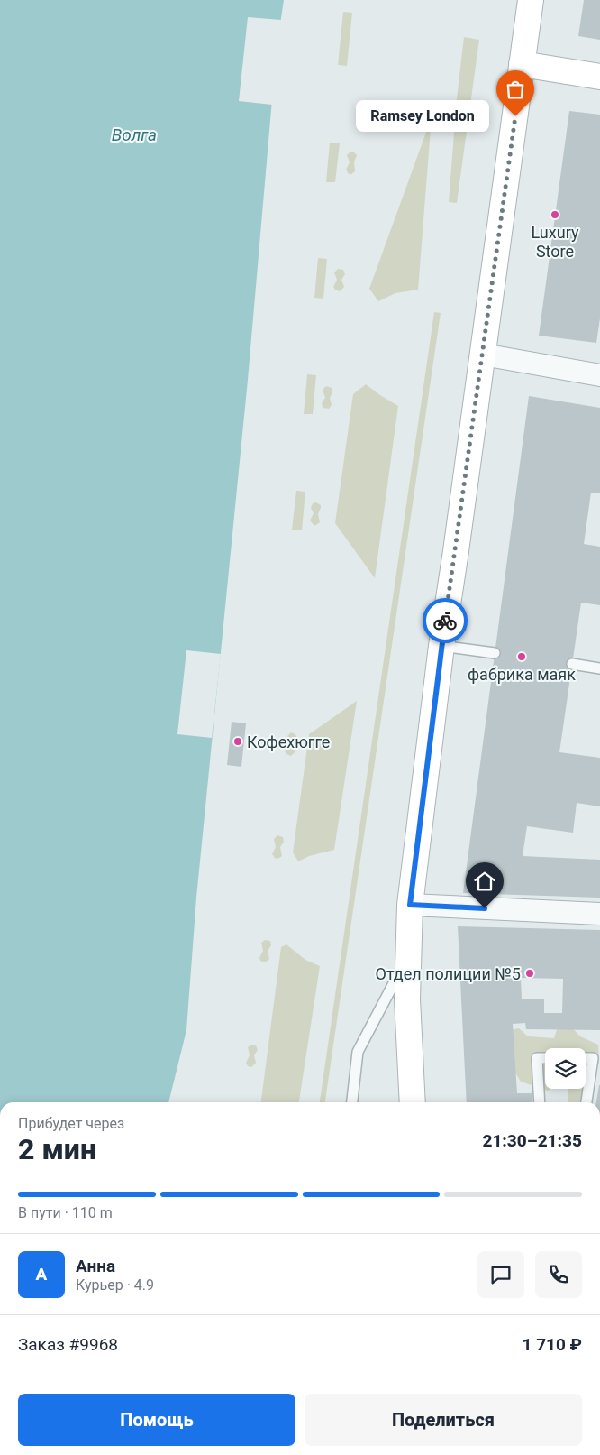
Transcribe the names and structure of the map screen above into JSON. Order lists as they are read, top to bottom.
{
  "water": ["Волга"],
  "places": [
    "Ramsey London",
    "Luxury Store",
    "фабрика маяк",
    "Кофехюгге",
    "Отдел полиции №5"
  ],
  "page": {
    "bubble": "Ramsey London",
    "heading": ["2 мин", "Прибудет через", "21:30–21:35"],
    "panel": [
      "Анна",
      "Курьер · 4.9",
      "Заказ #9968",
      "1 710 ₽"
    ],
    "bar": "В пути · 110 m",
    "round": "А",
    "buttons": ["Помощь", "Поделиться"]
  }
}
